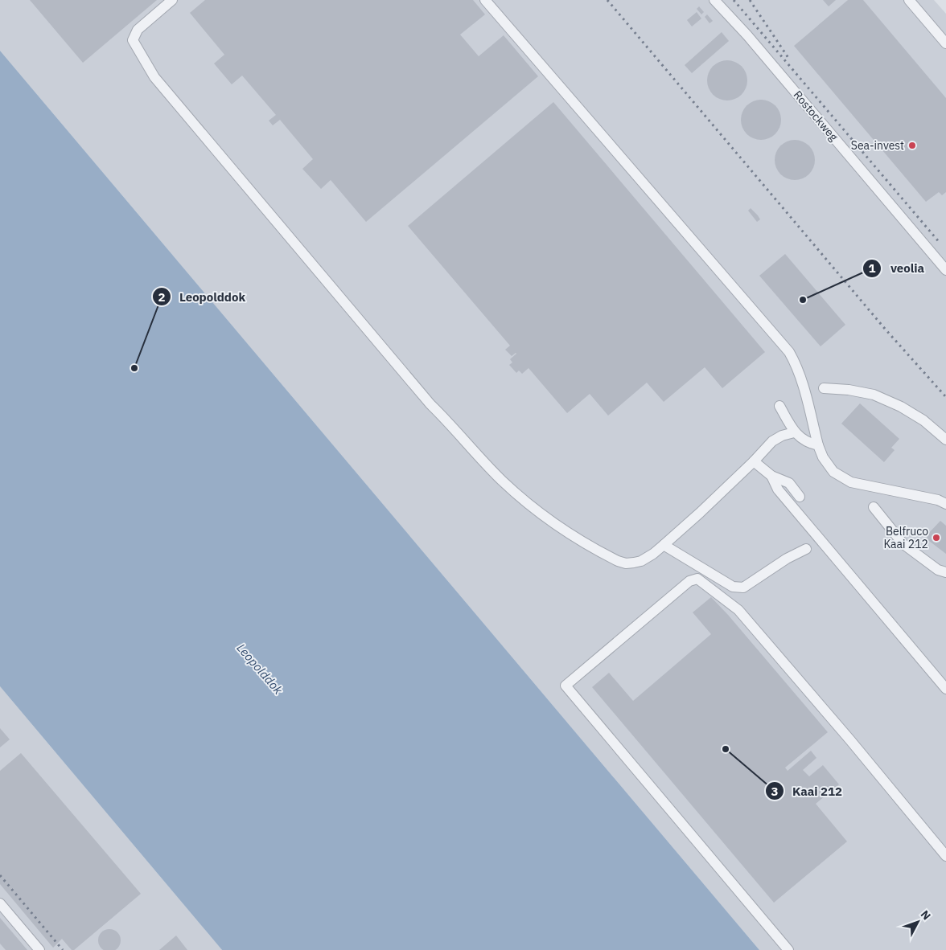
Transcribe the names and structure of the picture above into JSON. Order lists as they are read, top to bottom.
{
  "streets": {
    "street": ["Rostockweg"]
  },
  "water": ["Leopolddok"],
  "places": [
    "Sea-invest",
    "veolia",
    "Leopolddok",
    "Belfruco Kaai 212",
    "Kaai 212"
  ],
  "north": "top right"
}
